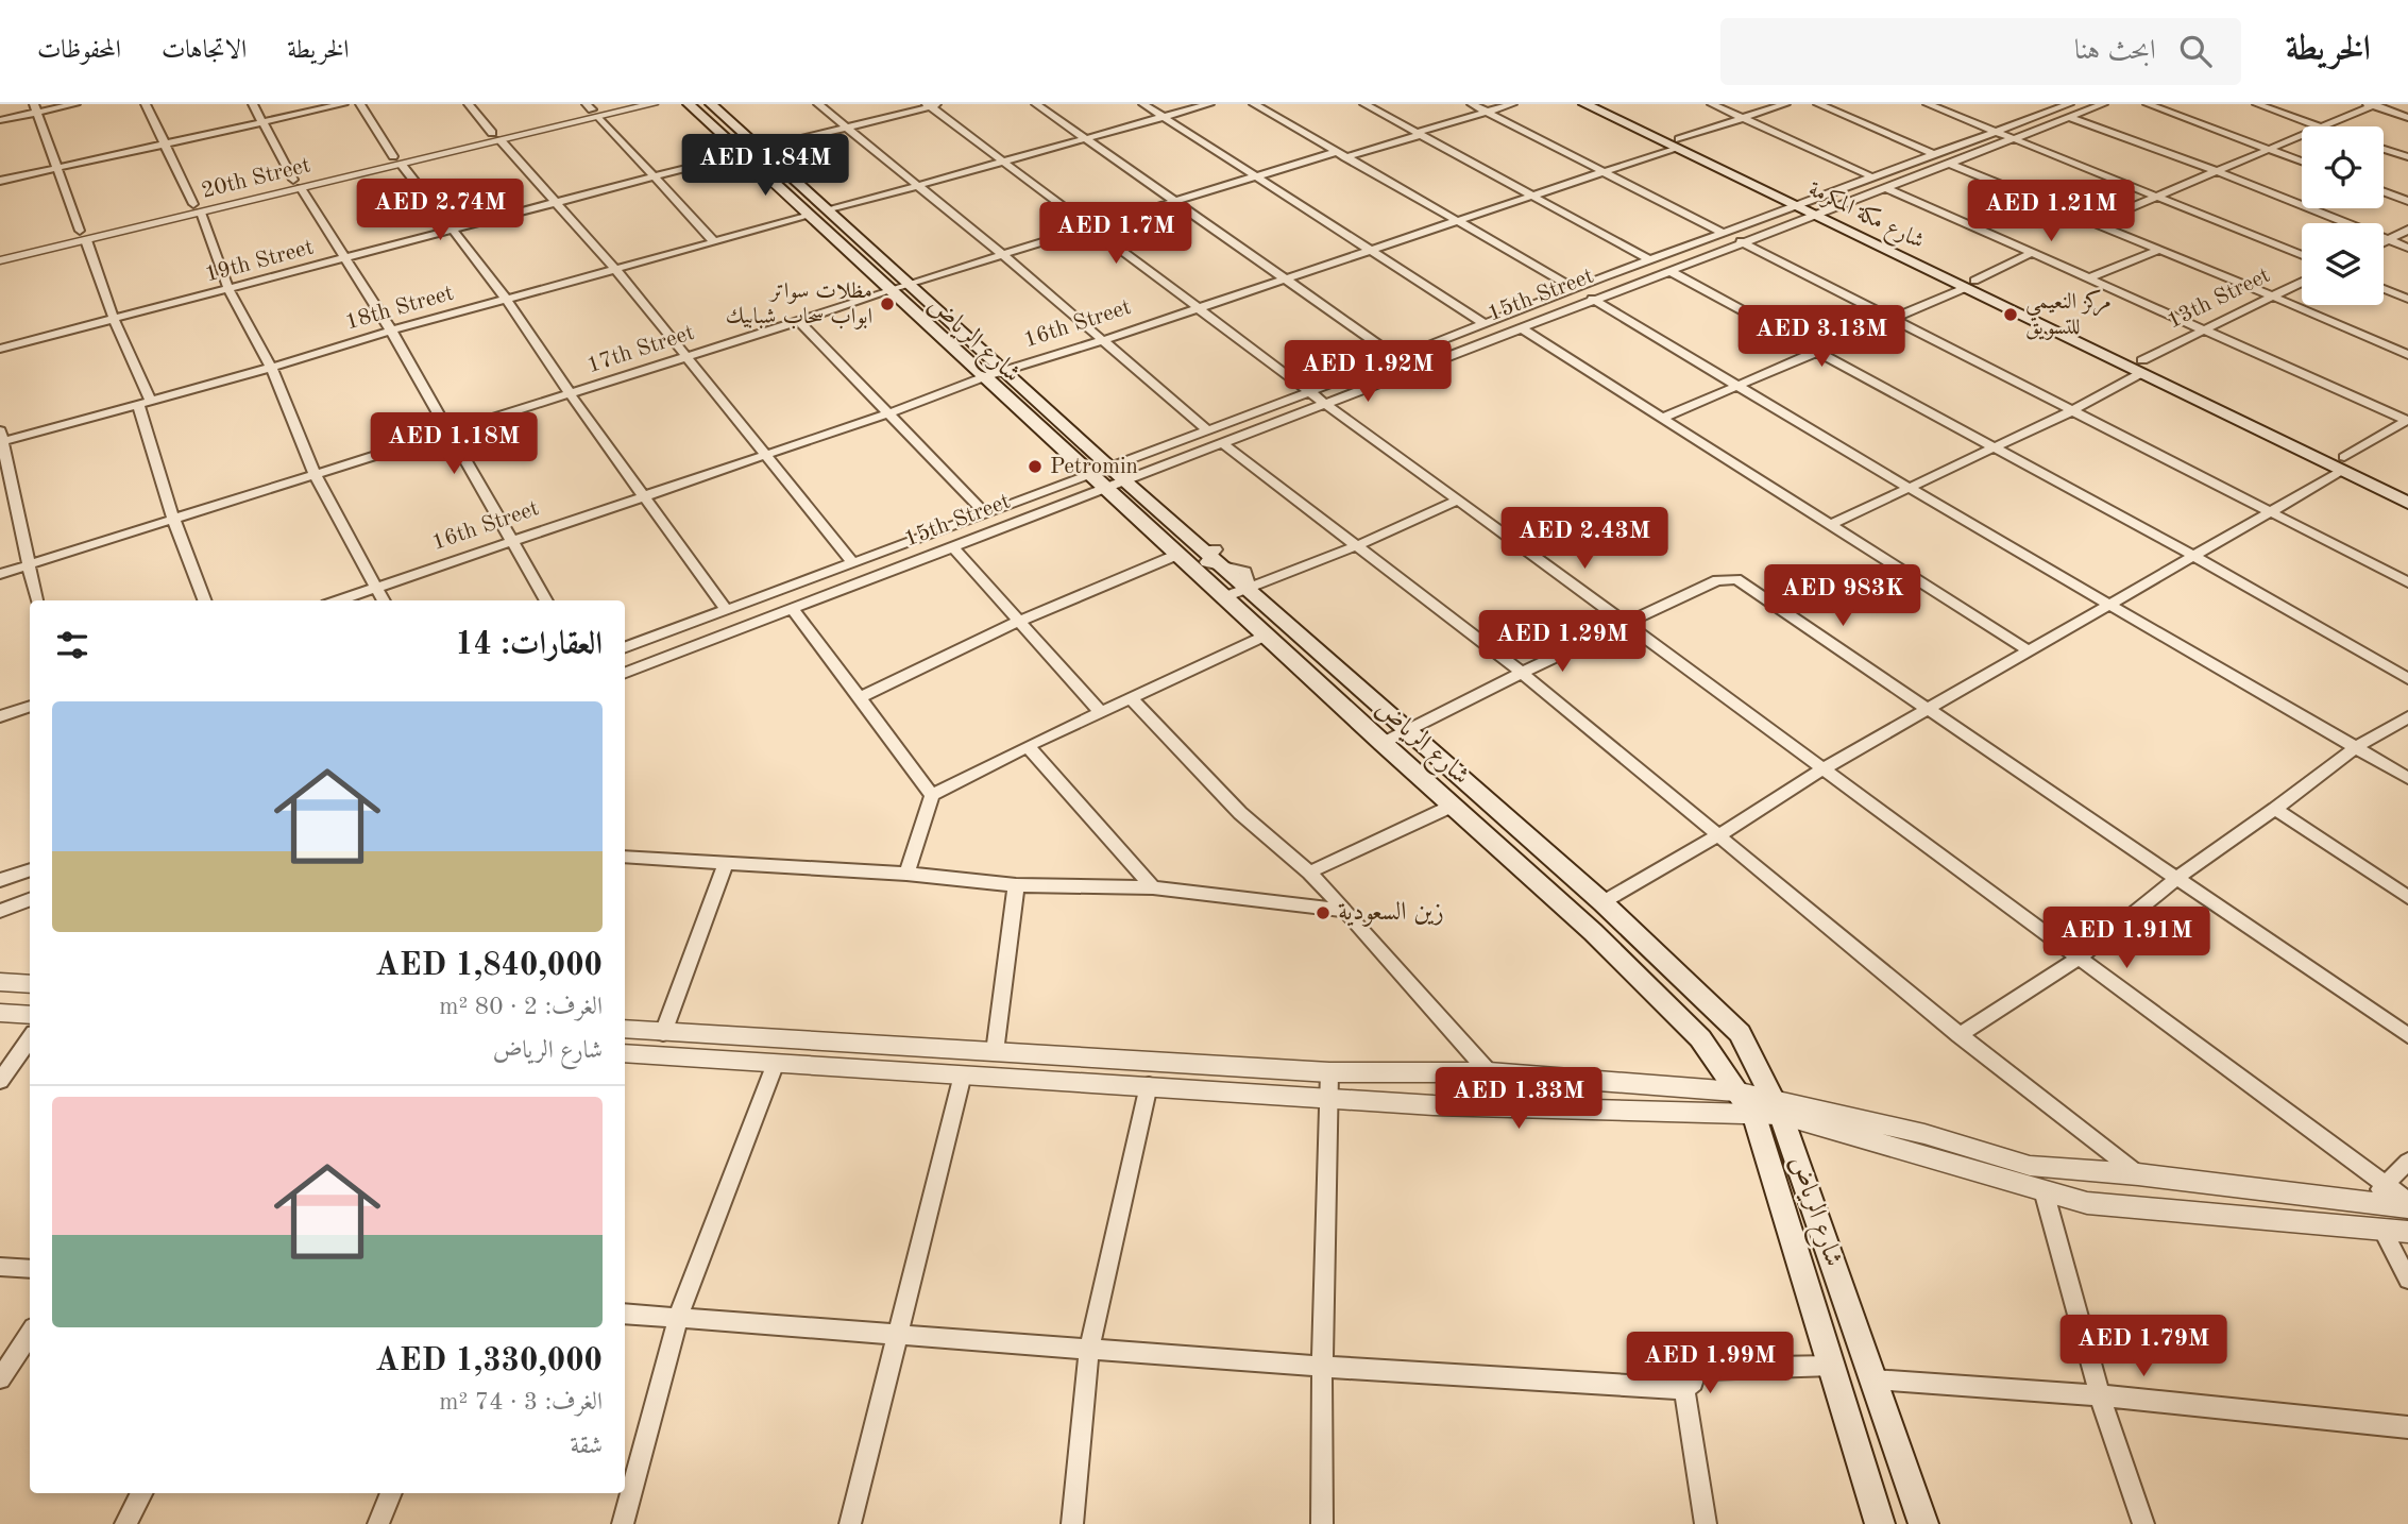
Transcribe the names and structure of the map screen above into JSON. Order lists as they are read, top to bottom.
{
  "streets": {
    "main road": ["شارع مكة المكرمة", "شارع الرياض"],
    "street": [
      "20th Street",
      "19th Street",
      "15th Street",
      "13th Street",
      "18th Street",
      "16th Street",
      "17th Street"
    ]
  },
  "crossings": [
    ["شارع مكة المكرمة", "15th Street"],
    ["شارع مكة المكرمة", "13th Street"],
    ["شارع مكة المكرمة", "16th Street"],
    ["19th Street", "شارع الرياض"],
    ["15th Street", "شارع الرياض"],
    ["18th Street", "شارع الرياض"],
    ["16th Street", "شارع الرياض"],
    ["شارع الرياض", "17th Street"]
  ],
  "places": [
    "مظلات سواتر ابواب سحاب شبابيك",
    "مركز النعيمي للتسويق",
    "Petromin",
    "زين السعودية"
  ],
  "page": {
    "header": "الخريطة",
    "search": "ابحث هنا",
    "nav": ["الخريطة", "الاتجاهات", "المحفوظات"],
    "price": [
      "AED 1.84M",
      "AED 2.74M",
      "AED 1.21M",
      "AED 1.7M",
      "AED 3.13M",
      "AED 1.92M",
      "AED 1.18M",
      "AED 2.43M",
      "AED 983K",
      "AED 1.29M",
      "AED 1.91M",
      "AED 1.33M",
      "AED 1.79M",
      "AED 1.99M"
    ],
    "heading": "العقارات: 14",
    "list": [
      {
        "name": "AED 1,840,000",
        "note": "الغرف: 2 · 80 m² · شارع الرياض"
      },
      {
        "name": "AED 1,330,000",
        "note": "الغرف: 3 · 74 m² · شقة"
      }
    ]
  }
}
